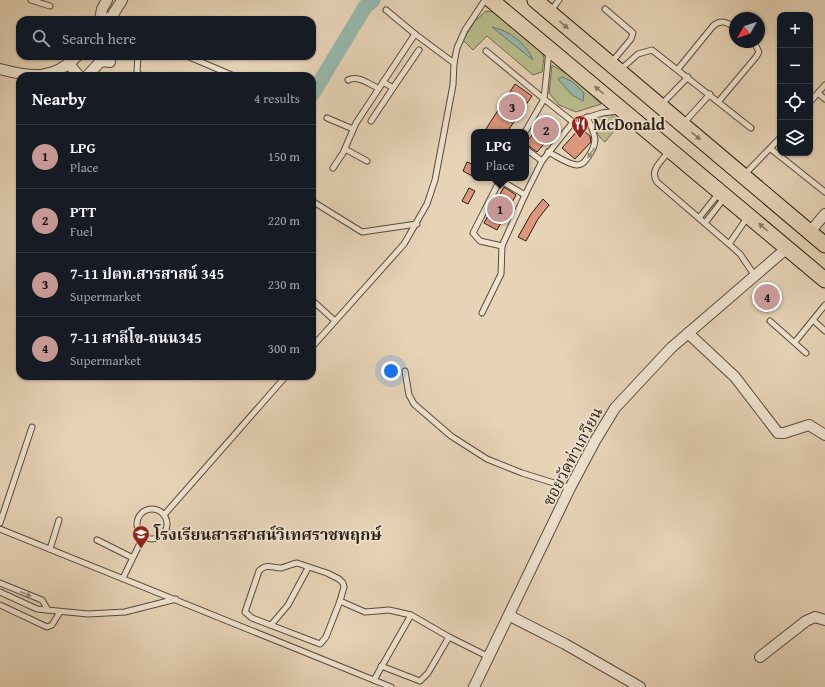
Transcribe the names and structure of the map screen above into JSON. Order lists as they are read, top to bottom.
{
  "streets": {
    "street": ["ซอยวัดท่าเกวียน"]
  },
  "places": {
    "restaurant": ["McDonald"],
    "school or university": ["โรงเรียนสารสาสน์วิเทศราชพฤกษ์"]
  },
  "north": "bottom left",
  "page": {
    "map_buttons": ["+", "−"],
    "search": "Search here",
    "heading": ["Nearby", "4 results"],
    "pins": [
      "3",
      "2",
      "1",
      "4"
    ],
    "list": [
      {
        "mark": "1",
        "name": "LPG",
        "note": "Place",
        "value": "150 m"
      },
      {
        "mark": "2",
        "name": "PTT",
        "note": "Fuel",
        "value": "220 m"
      },
      {
        "mark": "3",
        "name": "7-11 ปตท.สารสาสน์ 345",
        "note": "Supermarket",
        "value": "230 m"
      },
      {
        "mark": "4",
        "name": "7-11 สาลีโข-ถนน345",
        "note": "Supermarket",
        "value": "300 m"
      }
    ],
    "popup": ["LPG", "Place"]
  }
}
